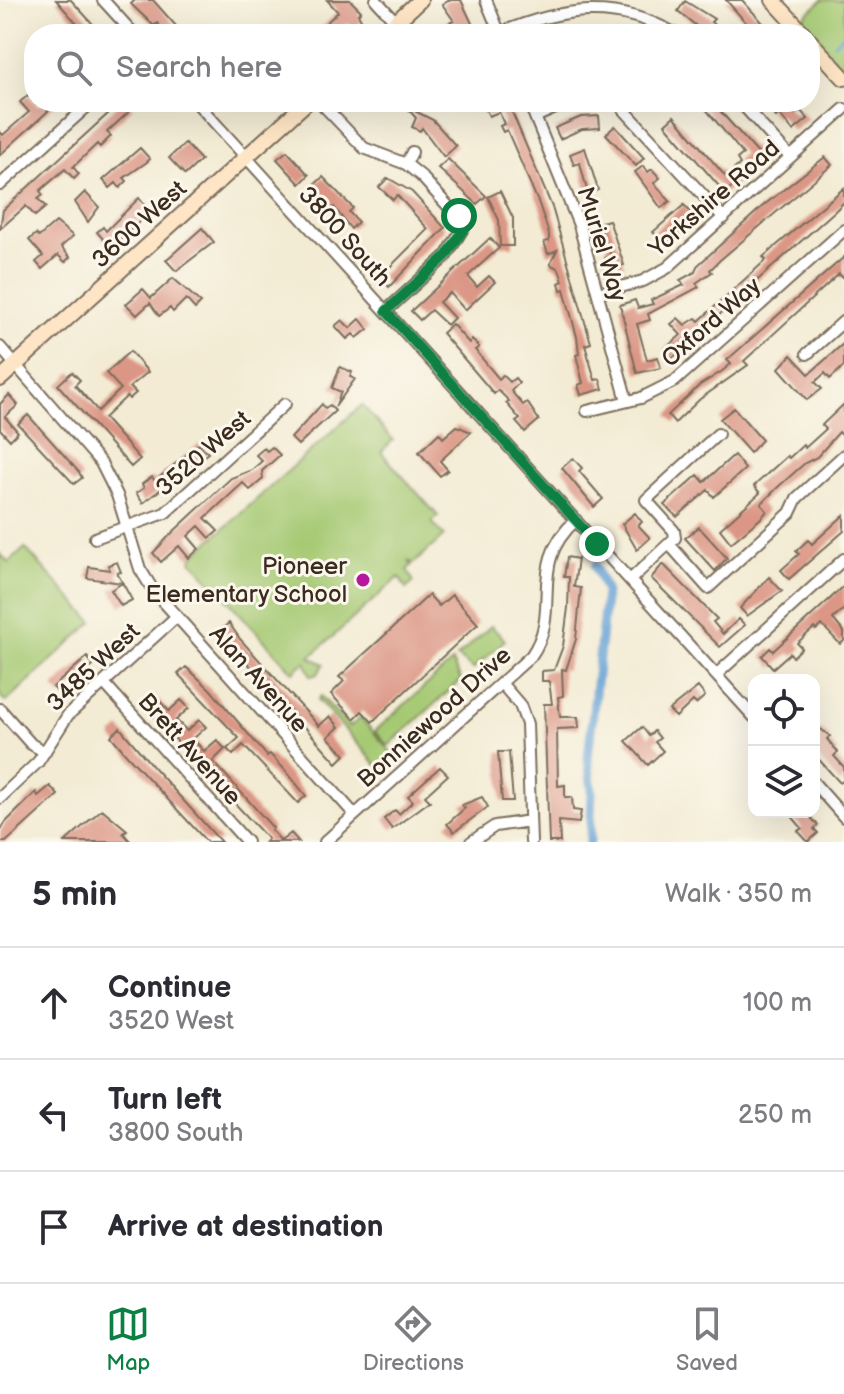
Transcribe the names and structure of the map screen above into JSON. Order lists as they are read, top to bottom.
{
  "streets": {
    "street": [
      "Yorkshire Road",
      "3600 West",
      "3800 South",
      "Muriel Way",
      "Oxford Way",
      "3520 West",
      "3485 West",
      "Alan Avenue",
      "Bonniewood Drive",
      "Brett Avenue"
    ]
  },
  "crossings": [
    ["Yorkshire Road", "Muriel Way"],
    ["3600 West", "3800 South"],
    ["3600 West", "Alan Avenue"],
    ["3800 South", "Bonniewood Drive"],
    ["Muriel Way", "Oxford Way"],
    ["3520 West", "Alan Avenue"],
    ["3485 West", "Alan Avenue"],
    ["3485 West", "Brett Avenue"],
    ["Alan Avenue", "Bonniewood Drive"]
  ],
  "places": ["Pioneer Elementary School"],
  "page": {
    "search": "Search here",
    "heading": ["5 min", "Walk · 350 m"],
    "list": [
      ["Continue", "3520 West", "100 m"],
      ["Turn left", "3800 South", "250 m"],
      "Arrive at destination"
    ],
    "nav": ["Map", "Directions", "Saved"]
  }
}
